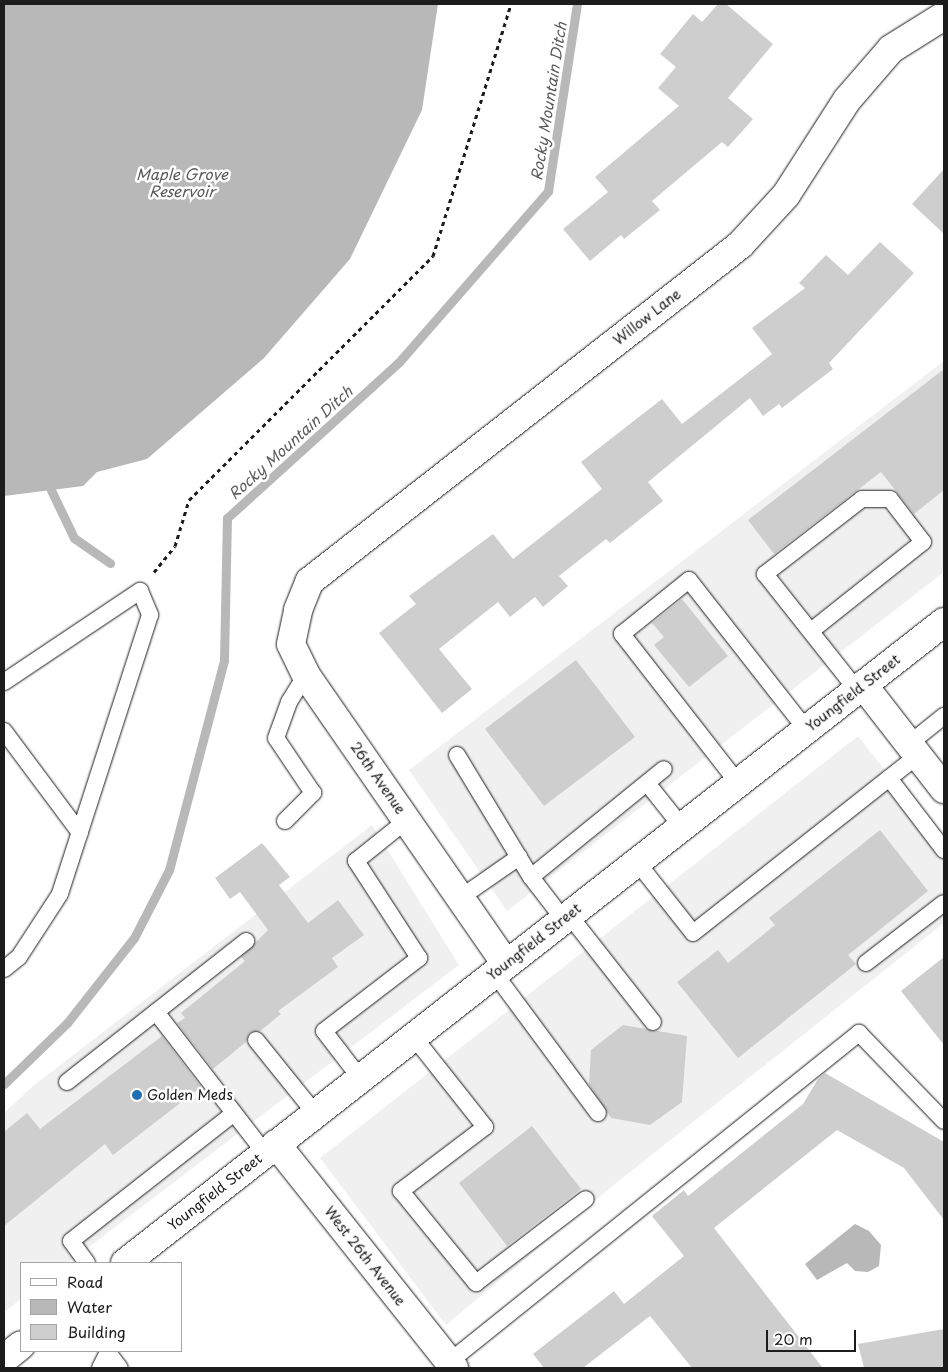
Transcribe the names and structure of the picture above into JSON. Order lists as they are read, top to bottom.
{
  "streets": {
    "street": [
      "Willow Lane",
      "Youngfield Street",
      "26th Avenue",
      "West 26th Avenue"
    ]
  },
  "crossings": [
    ["Willow Lane", "26th Avenue"],
    ["Youngfield Street", "26th Avenue"],
    ["Youngfield Street", "West 26th Avenue"]
  ],
  "water": ["Rocky Mountain Ditch", "Maple Grove Reservoir"],
  "places": ["Golden Meds"],
  "legend": ["Road", "Water", "Building"],
  "scale_bar": "20 m"
}
